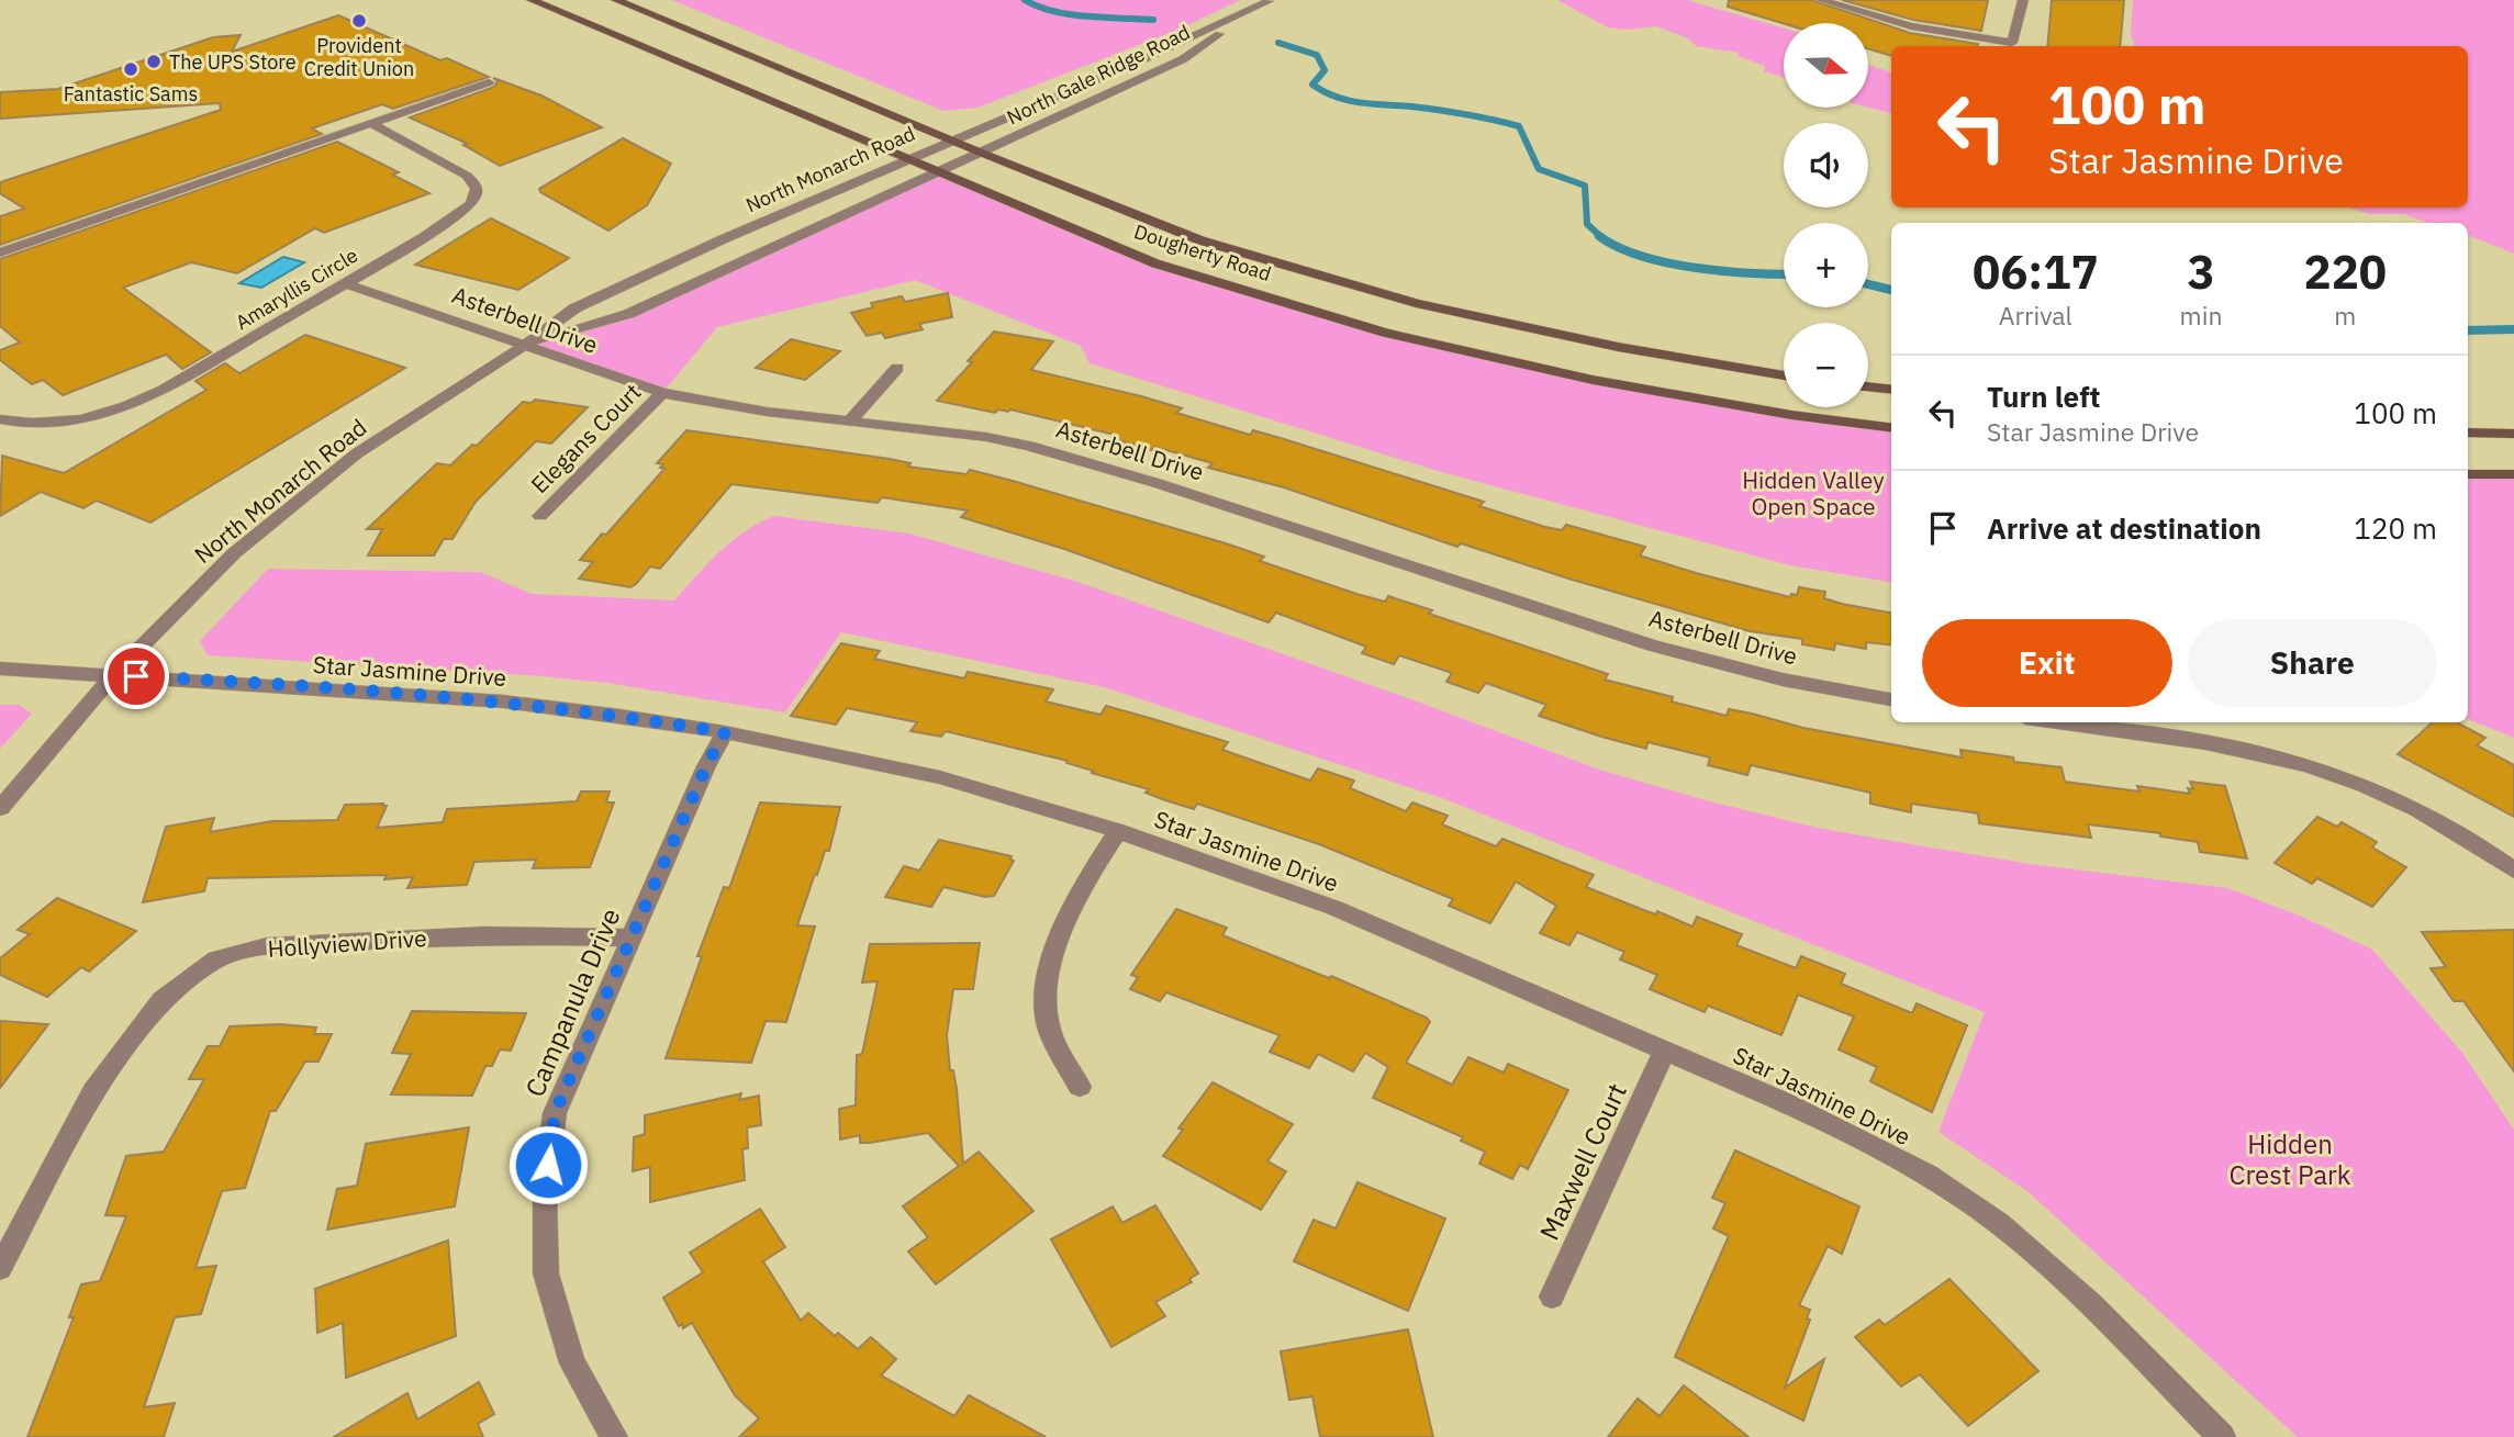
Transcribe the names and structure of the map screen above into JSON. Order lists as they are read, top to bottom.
{
  "streets": {
    "main road": ["Dougherty Road"],
    "street": [
      "North Gale Ridge Road",
      "North Monarch Road",
      "Amaryllis Circle",
      "Asterbell Drive",
      "Elegans Court",
      "Star Jasmine Drive",
      "Hollyview Drive",
      "Campanula Drive",
      "Maxwell Court"
    ]
  },
  "crossings": [
    ["North Gale Ridge Road", "North Monarch Road"],
    ["North Gale Ridge Road", "Dougherty Road"],
    ["North Monarch Road", "Dougherty Road"],
    ["North Monarch Road", "Asterbell Drive"],
    ["North Monarch Road", "Star Jasmine Drive"],
    ["Amaryllis Circle", "Asterbell Drive"],
    ["Asterbell Drive", "Elegans Court"],
    ["Star Jasmine Drive", "Campanula Drive"],
    ["Star Jasmine Drive", "Maxwell Court"],
    ["Hollyview Drive", "Campanula Drive"]
  ],
  "parks": ["Hidden Valley Open Space", "Hidden Crest Park"],
  "places": ["Provident Credit Union", "The UPS Store", "Fantastic Sams"],
  "north": "right",
  "page": {
    "map_buttons": ["+", "−"],
    "turn": ["100 m", "Star Jasmine Drive"],
    "eta": [
      "06:17",
      "Arrival",
      "3",
      "min",
      "220",
      "m"
    ],
    "list": [
      {
        "name": "Turn left",
        "note": "Star Jasmine Drive",
        "value": "100 m"
      },
      {
        "name": "Arrive at destination",
        "value": "120 m"
      }
    ],
    "buttons": ["Exit", "Share"]
  }
}
